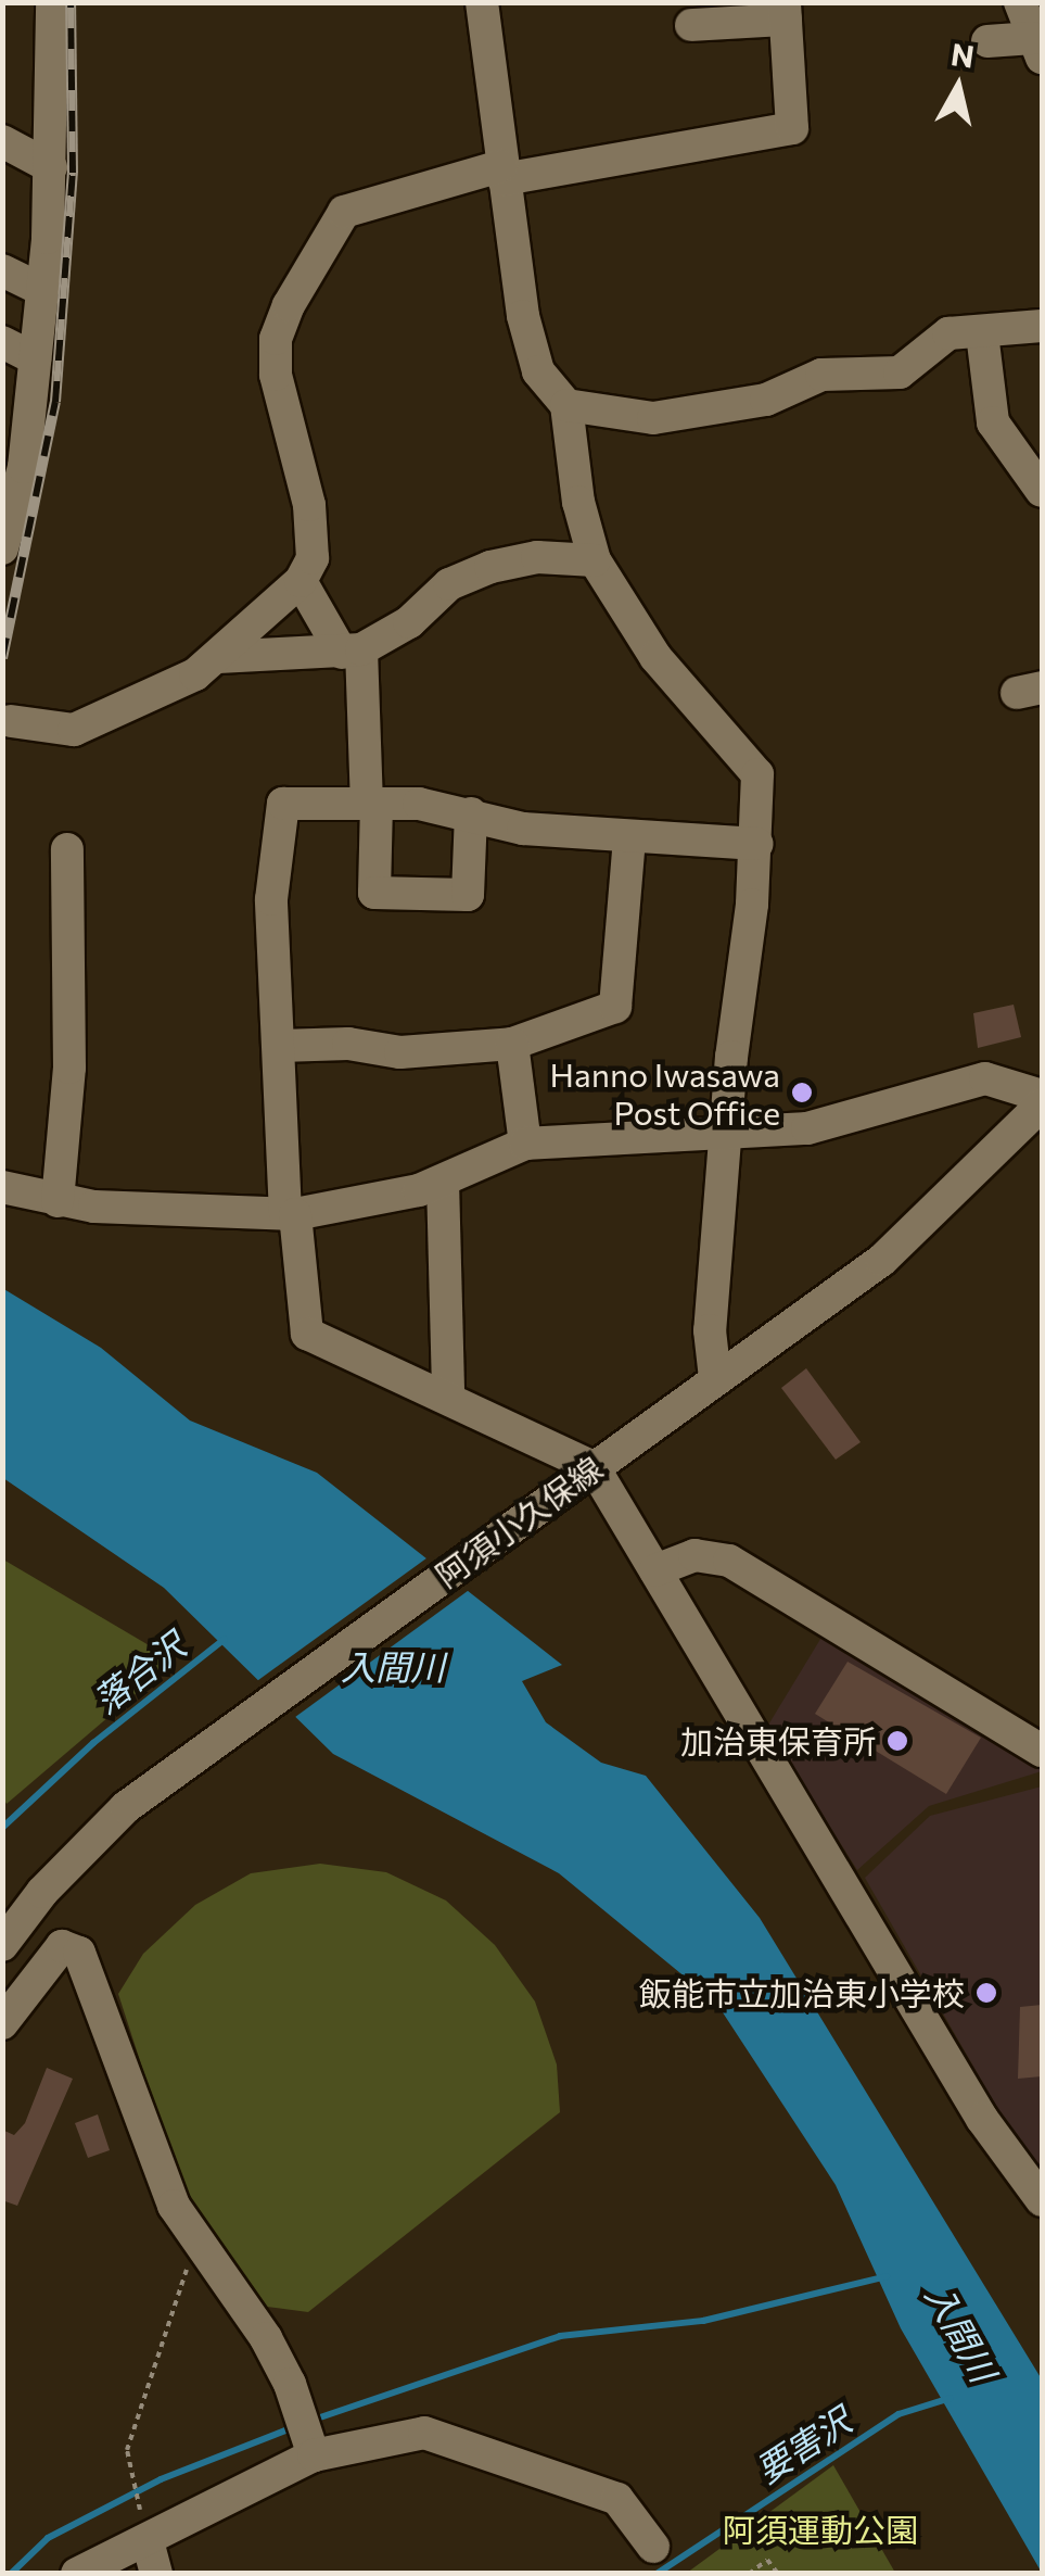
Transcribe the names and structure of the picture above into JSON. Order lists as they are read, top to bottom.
{
  "streets": {
    "street": ["阿須小久保線"]
  },
  "water": ["入間川", "落合沢", "要害沢"],
  "parks": ["阿須運動公園"],
  "places": ["Hanno Iwasawa Post Office", "加治東保育所", "飯能市立加治東小学校"],
  "north": "top"
}
